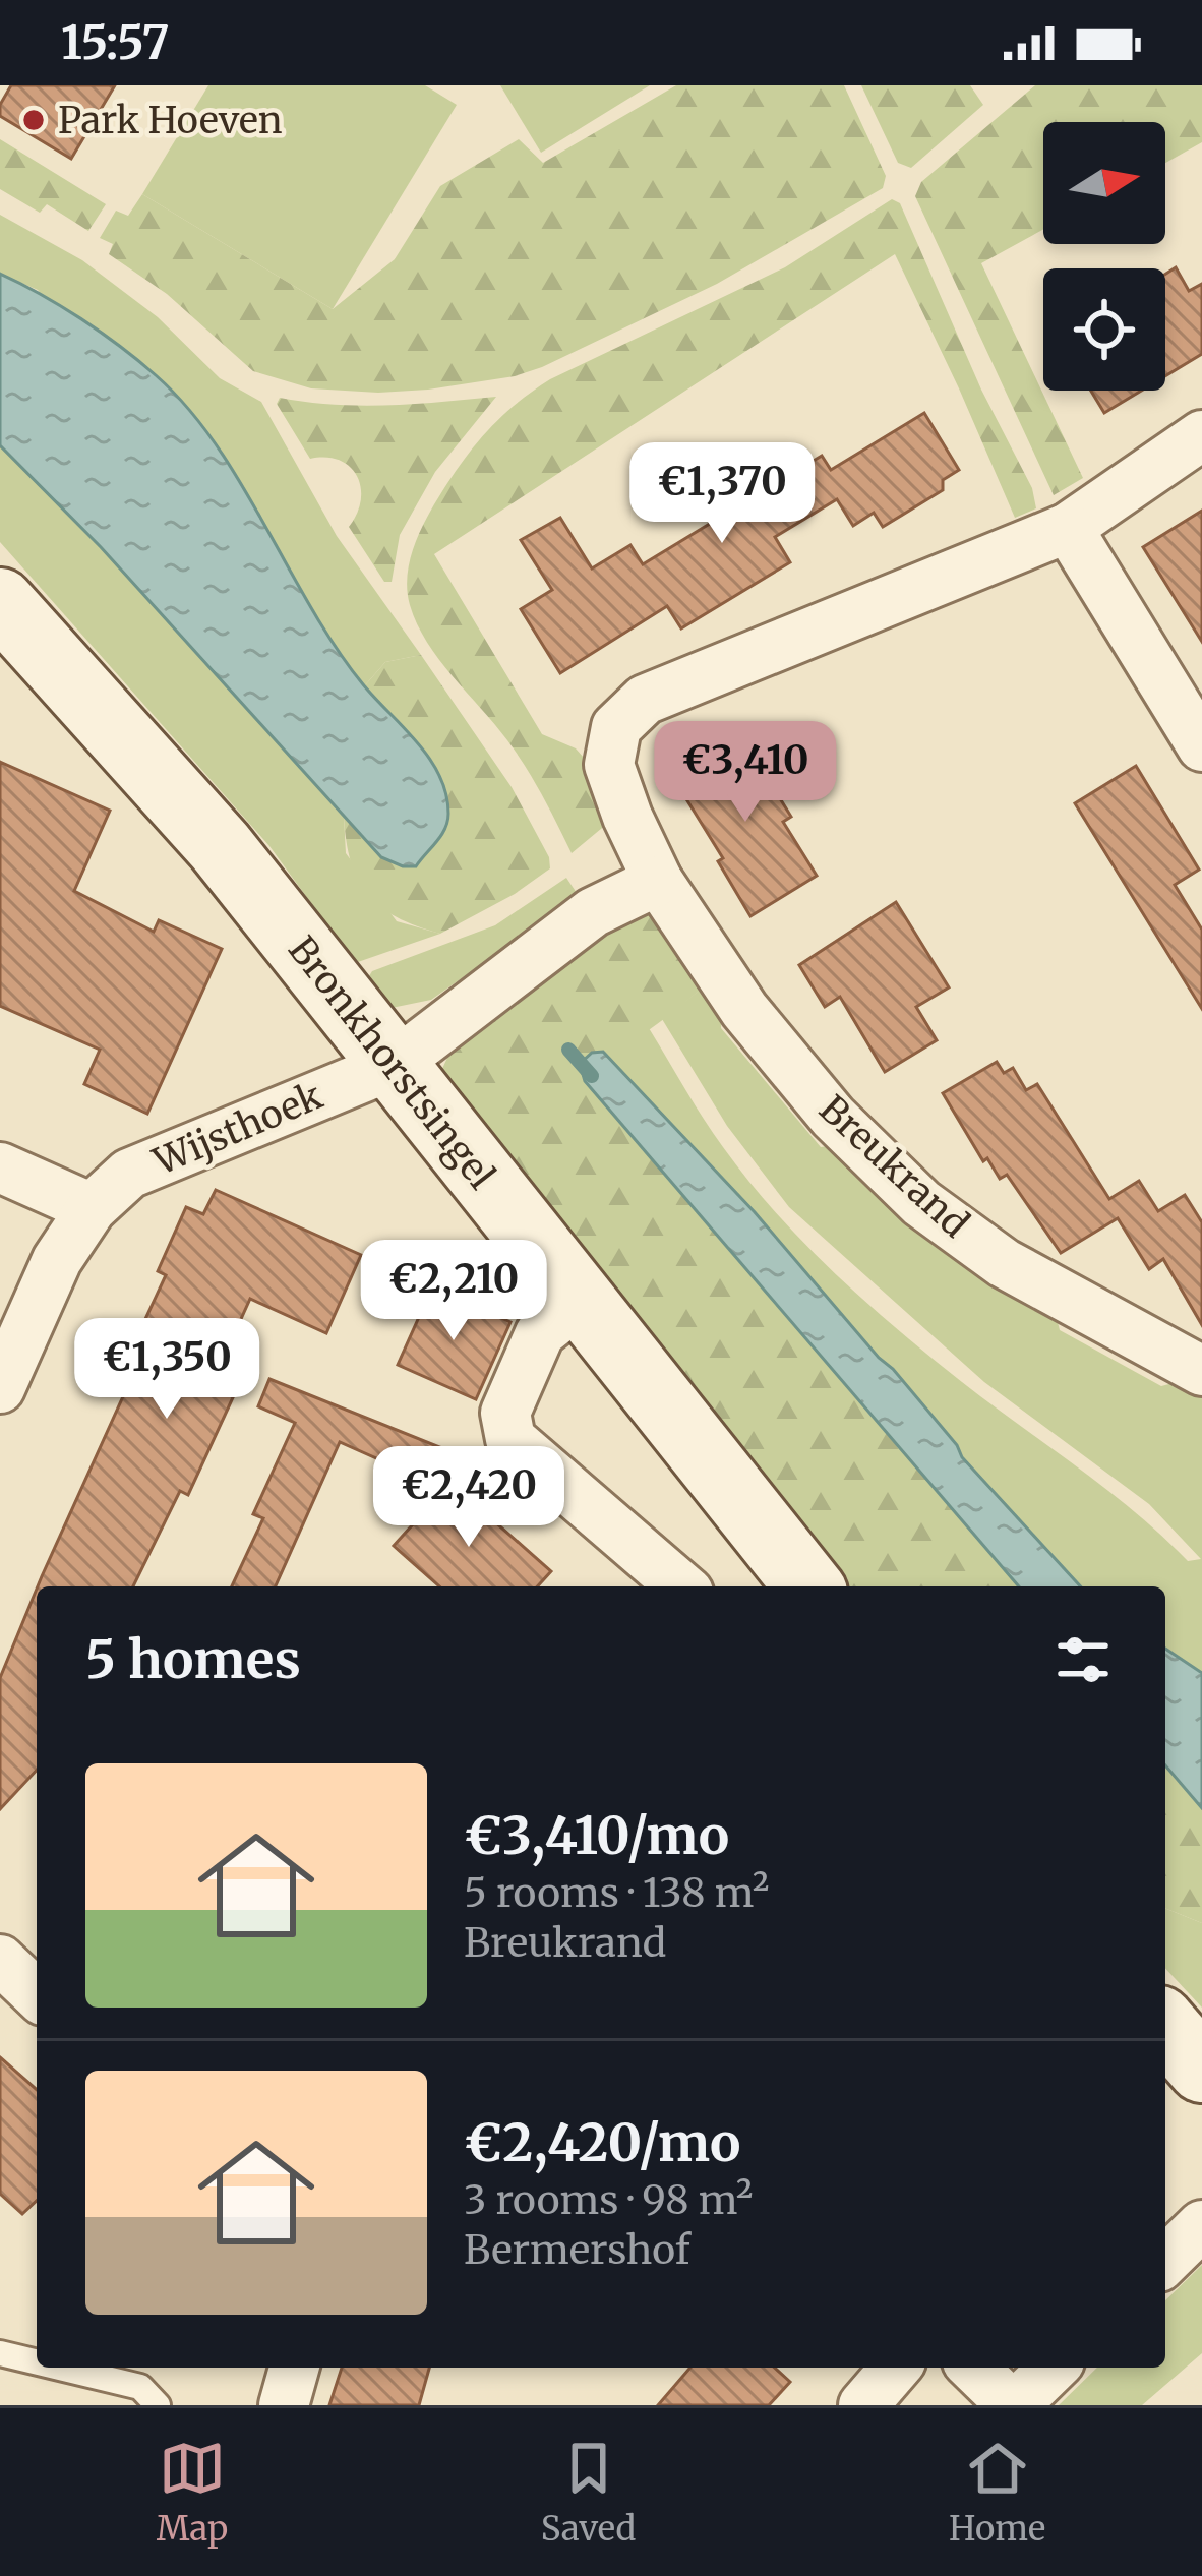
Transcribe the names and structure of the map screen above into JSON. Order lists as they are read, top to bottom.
{
  "streets": {
    "street": ["Bronkhorstsingel", "Wijsthoek", "Breukrand"]
  },
  "crossings": [
    ["Bronkhorstsingel", "Wijsthoek"]
  ],
  "places": ["Park Hoeven"],
  "north": "right",
  "page": {
    "status": "15:57",
    "price": [
      "€1,370",
      "€3,410",
      "€2,210",
      "€1,350",
      "€2,420"
    ],
    "heading": "5 homes",
    "list": [
      {
        "name": "€3,410/mo",
        "note": "5 rooms · 138 m² · Breukrand"
      },
      {
        "name": "€2,420/mo",
        "note": "3 rooms · 98 m² · Bermershof"
      }
    ],
    "tabs": ["Map", "Saved", "Home"]
  }
}
